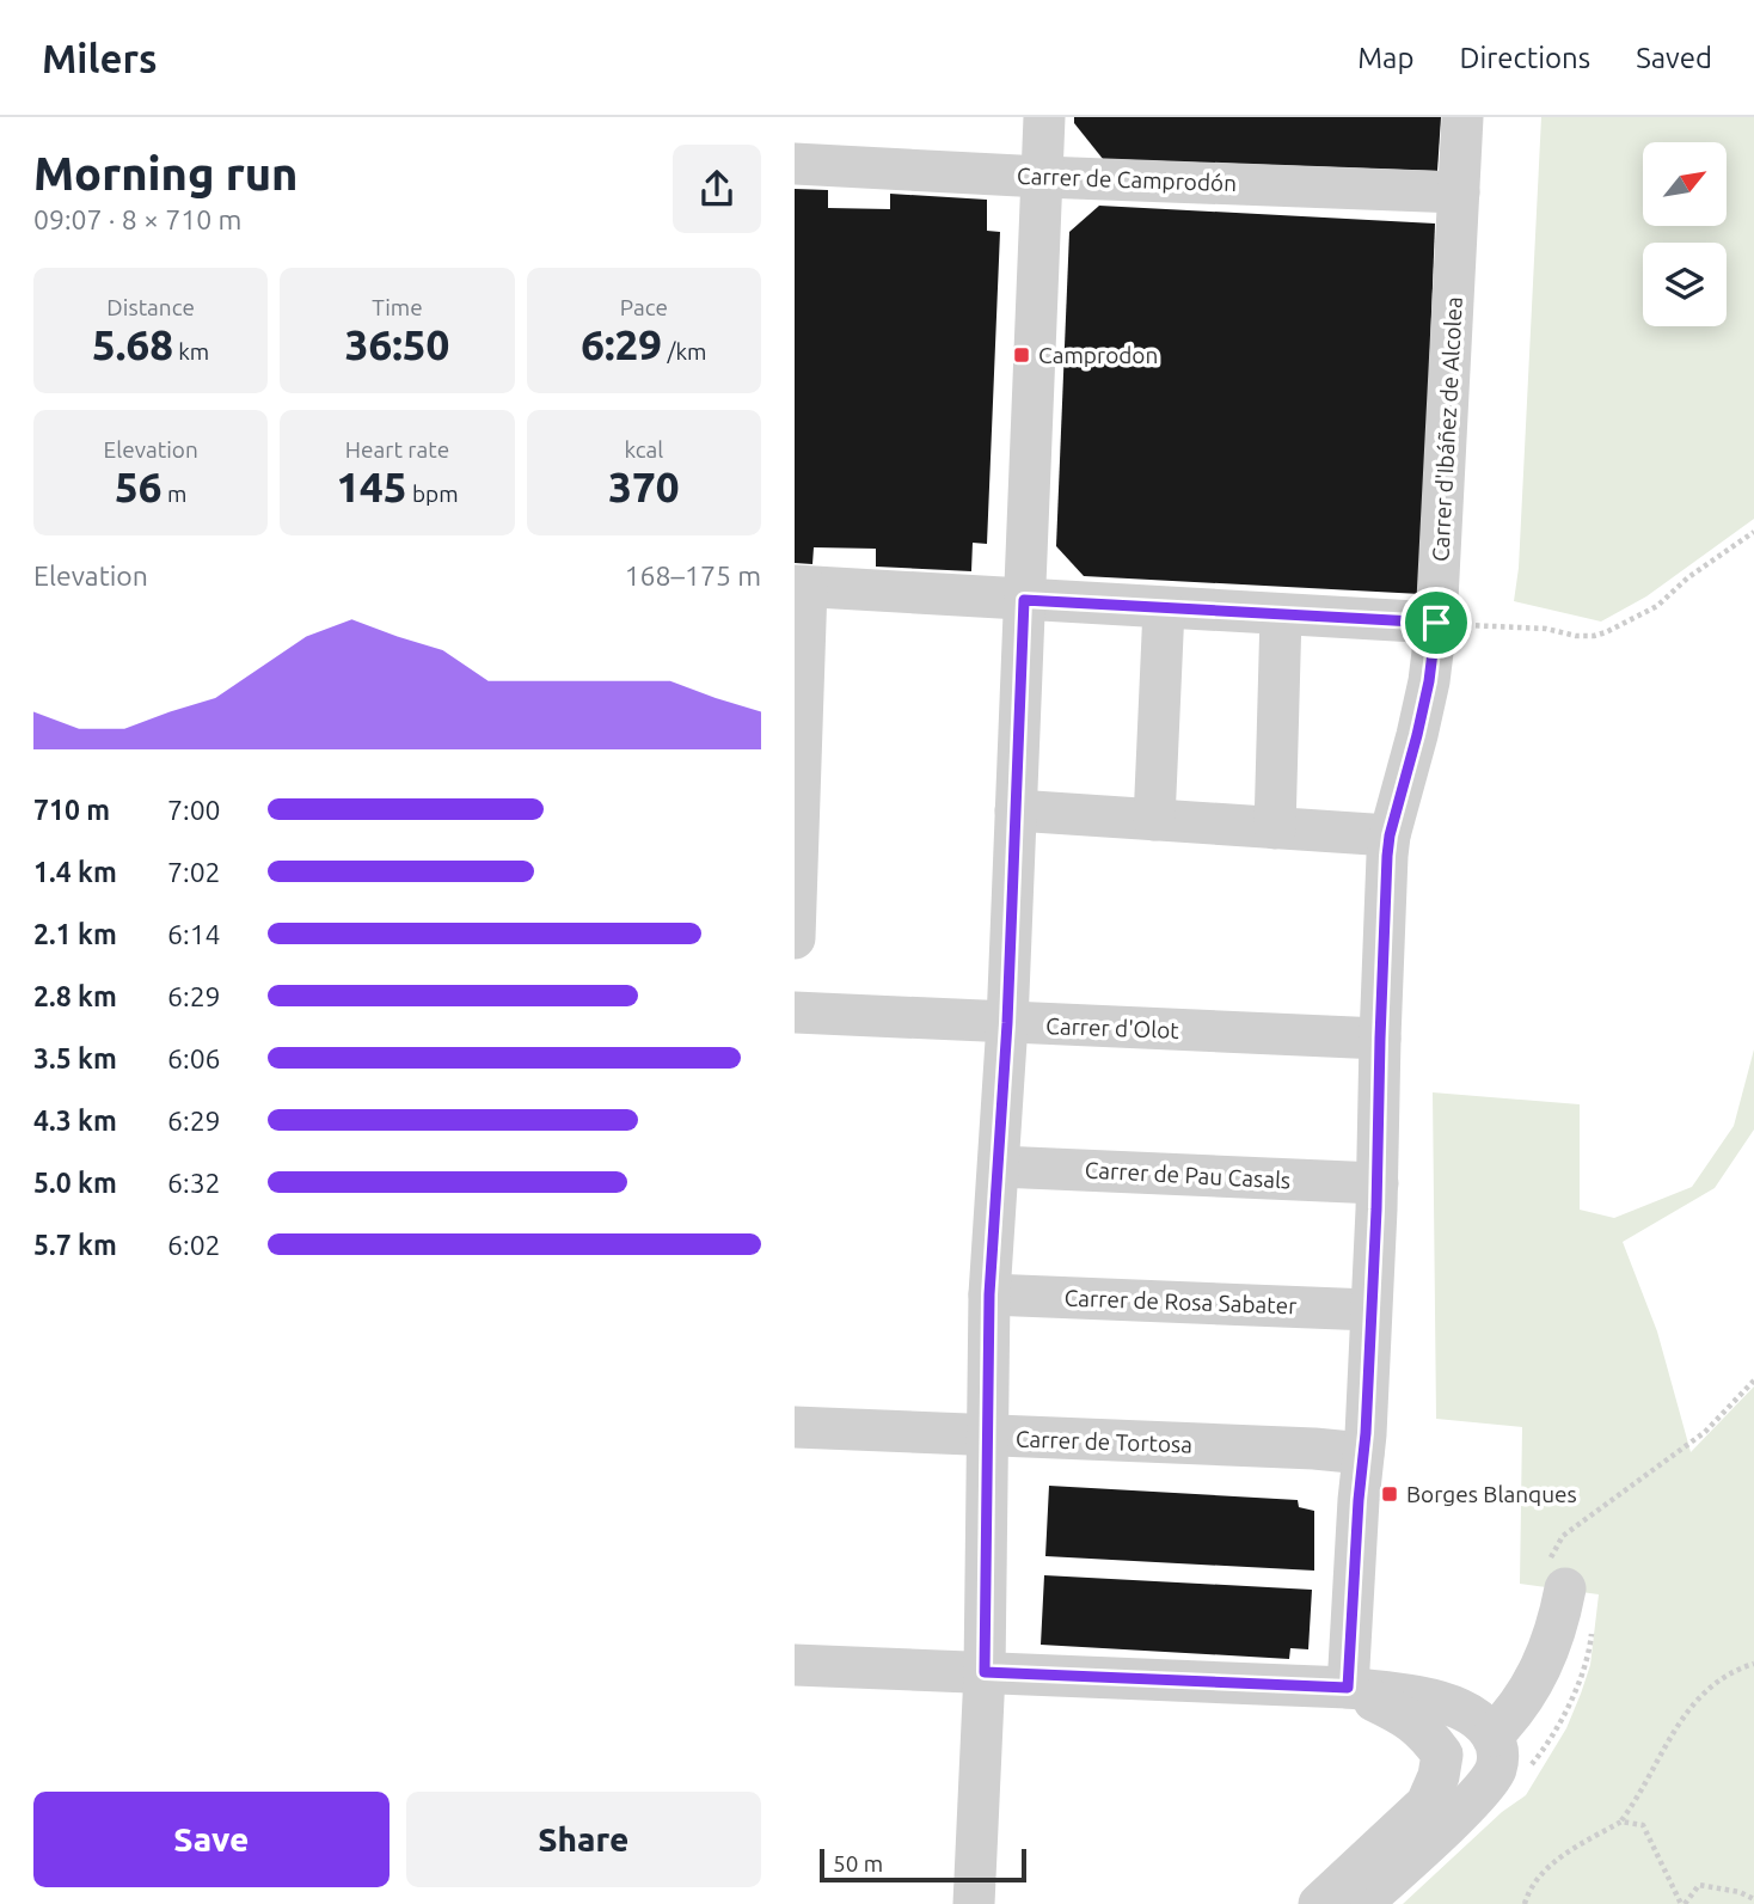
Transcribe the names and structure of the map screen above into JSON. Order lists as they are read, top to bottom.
{
  "streets": {
    "street": [
      "Carrer de Camprodón",
      "Carrer d'Ibáñez de Alcolea",
      "Carrer d'Olot",
      "Carrer de Pau Casals",
      "Carrer de Rosa Sabater",
      "Carrer de Tortosa"
    ]
  },
  "crossings": [
    ["Carrer de Camprodón", "Carrer d'Ibáñez de Alcolea"],
    ["Carrer d'Ibáñez de Alcolea", "Carrer d'Olot"],
    ["Carrer d'Ibáñez de Alcolea", "Carrer de Pau Casals"],
    ["Carrer d'Ibáñez de Alcolea", "Carrer de Rosa Sabater"],
    ["Carrer d'Ibáñez de Alcolea", "Carrer de Tortosa"]
  ],
  "places": {
    "transit": ["Camprodon", "Borges Blanques"]
  },
  "scale_bar": "50 m",
  "north": "top right",
  "page": {
    "header": "Milers",
    "nav": ["Map", "Directions", "Saved"],
    "heading": ["Morning run", "09:07 · 8 × 710 m"],
    "stats": [
      ["Distance", "5.68 km"],
      ["Time", "36:50"],
      ["Pace", "6:29 /km"],
      ["Elevation", "56 m"],
      ["Heart rate", "145 bpm"],
      ["kcal", "370"]
    ],
    "chart": ["Elevation", "168–175 m"],
    "list": [
      {
        "name": "710 m",
        "note": "7:00"
      },
      {
        "name": "1.4 km",
        "note": "7:02"
      },
      {
        "name": "2.1 km",
        "note": "6:14"
      },
      {
        "name": "2.8 km",
        "note": "6:29"
      },
      {
        "name": "3.5 km",
        "note": "6:06"
      },
      {
        "name": "4.3 km",
        "note": "6:29"
      },
      {
        "name": "5.0 km",
        "note": "6:32"
      },
      {
        "name": "5.7 km",
        "note": "6:02"
      }
    ],
    "buttons": ["Save", "Share"],
    "scale": "50 m"
  }
}
